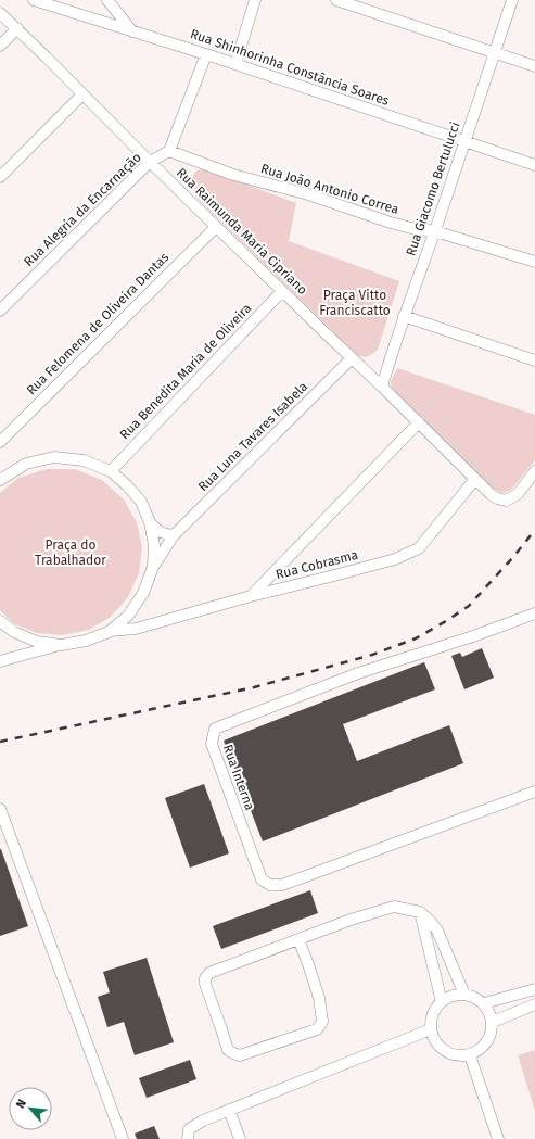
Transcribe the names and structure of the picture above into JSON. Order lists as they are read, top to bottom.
{
  "streets": {
    "street": [
      "Rua Shinhorinha Constância Soares",
      "Rua João Antonio Correa",
      "Rua Giacomo Bertulucci",
      "Rua Alegria da Encarnação",
      "Rua Raimunda Maria Cipriano",
      "Rua Felomena de Oliveira Dantas",
      "Rua Benedita Maria de Oliveira",
      "Rua Luna Tavares Isabela",
      "Rua Cobrasma",
      "Rua Interna"
    ]
  },
  "crossings": [
    ["Rua Shinhorinha Constância Soares", "Rua Giacomo Bertulucci"],
    ["Rua João Antonio Correa", "Rua Giacomo Bertulucci"],
    ["Rua João Antonio Correa", "Rua Alegria da Encarnação"],
    ["Rua Giacomo Bertulucci", "Rua Raimunda Maria Cipriano"],
    ["Rua Alegria da Encarnação", "Rua Raimunda Maria Cipriano"],
    ["Rua Raimunda Maria Cipriano", "Rua Felomena de Oliveira Dantas"],
    ["Rua Raimunda Maria Cipriano", "Rua Benedita Maria de Oliveira"],
    ["Rua Raimunda Maria Cipriano", "Rua Luna Tavares Isabela"],
    ["Rua Raimunda Maria Cipriano", "Rua Cobrasma"]
  ],
  "parks": ["Praça Vitto Franciscatto", "Praça do Trabalhador"],
  "north": "top left"
}
